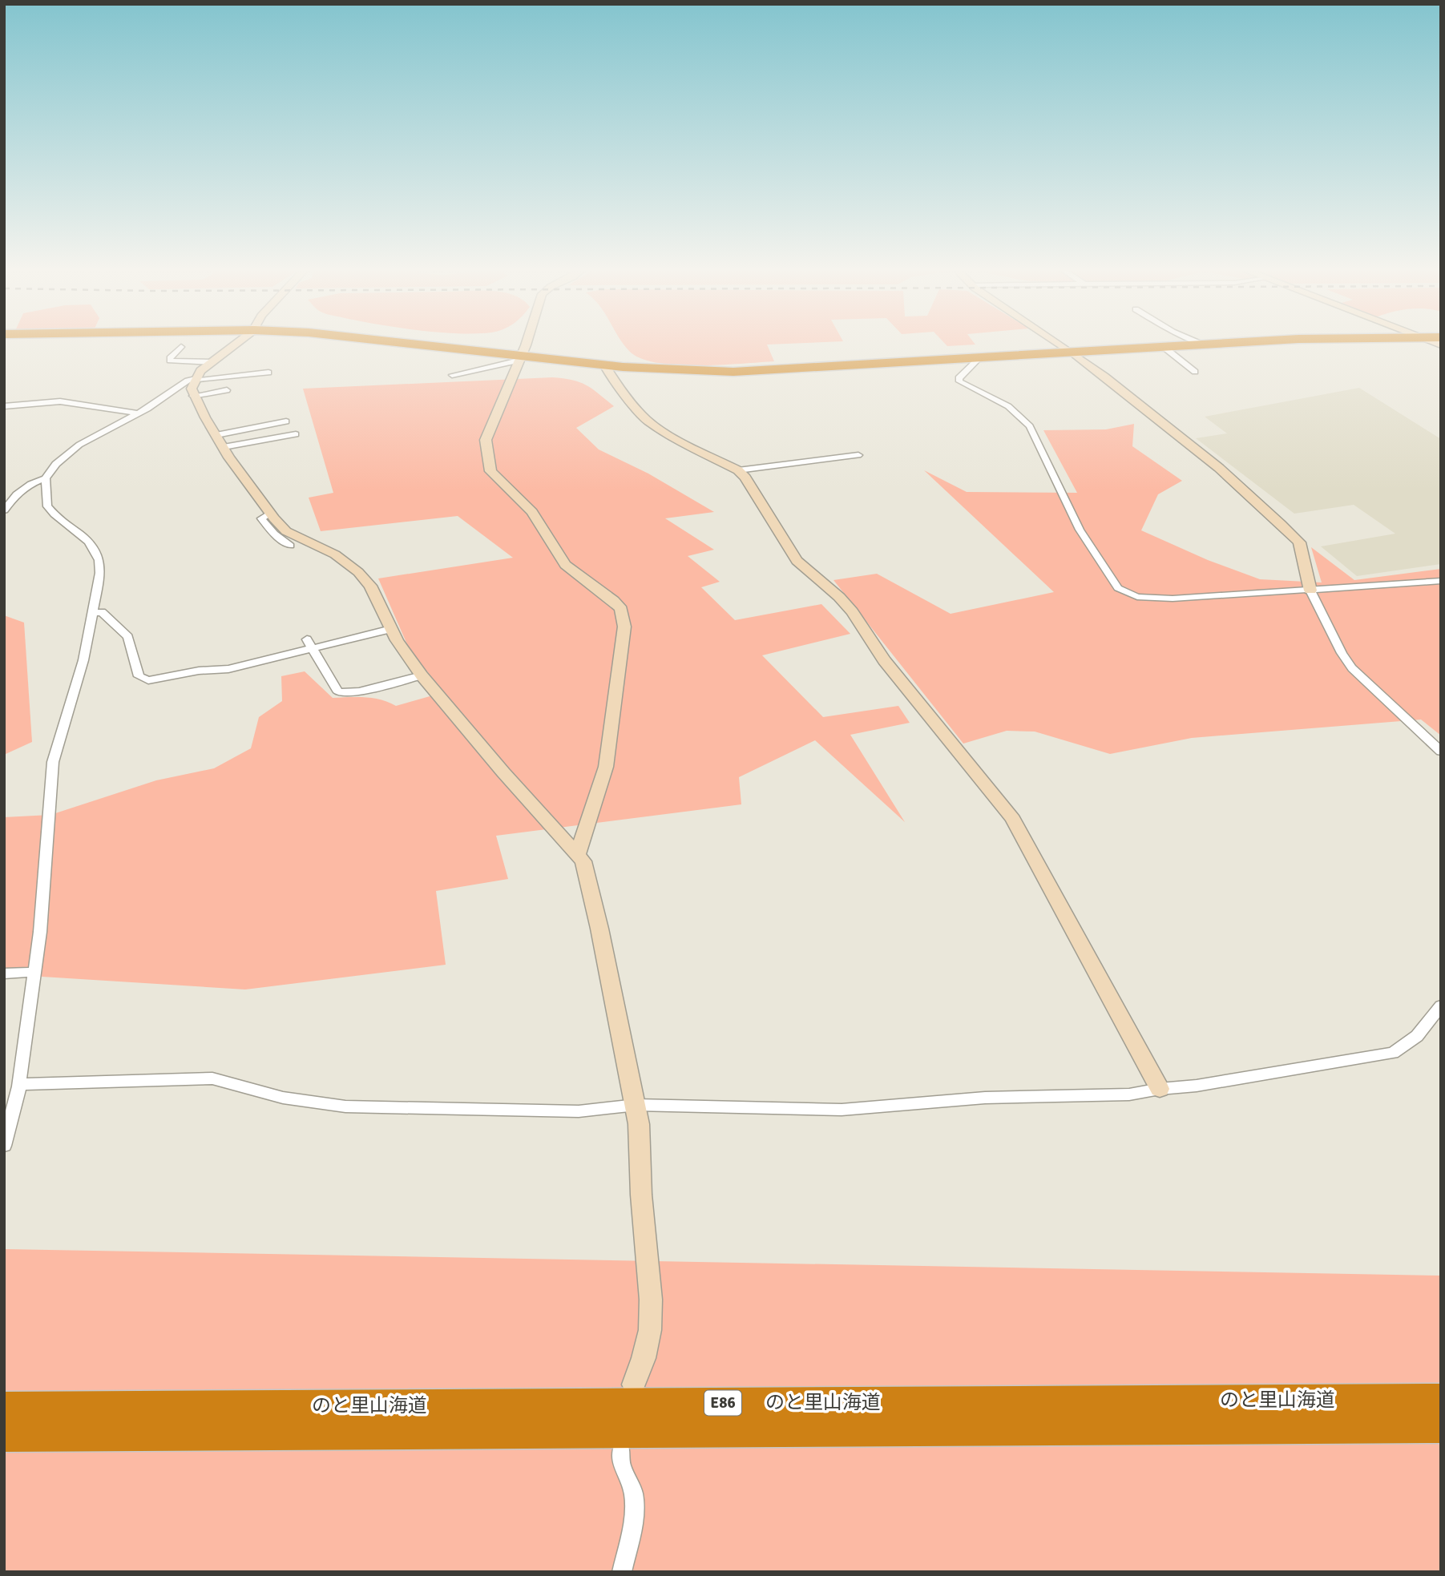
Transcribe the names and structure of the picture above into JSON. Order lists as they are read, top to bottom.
{
  "streets": {
    "highway": ["のと里山海道", "E86"]
  }
}
